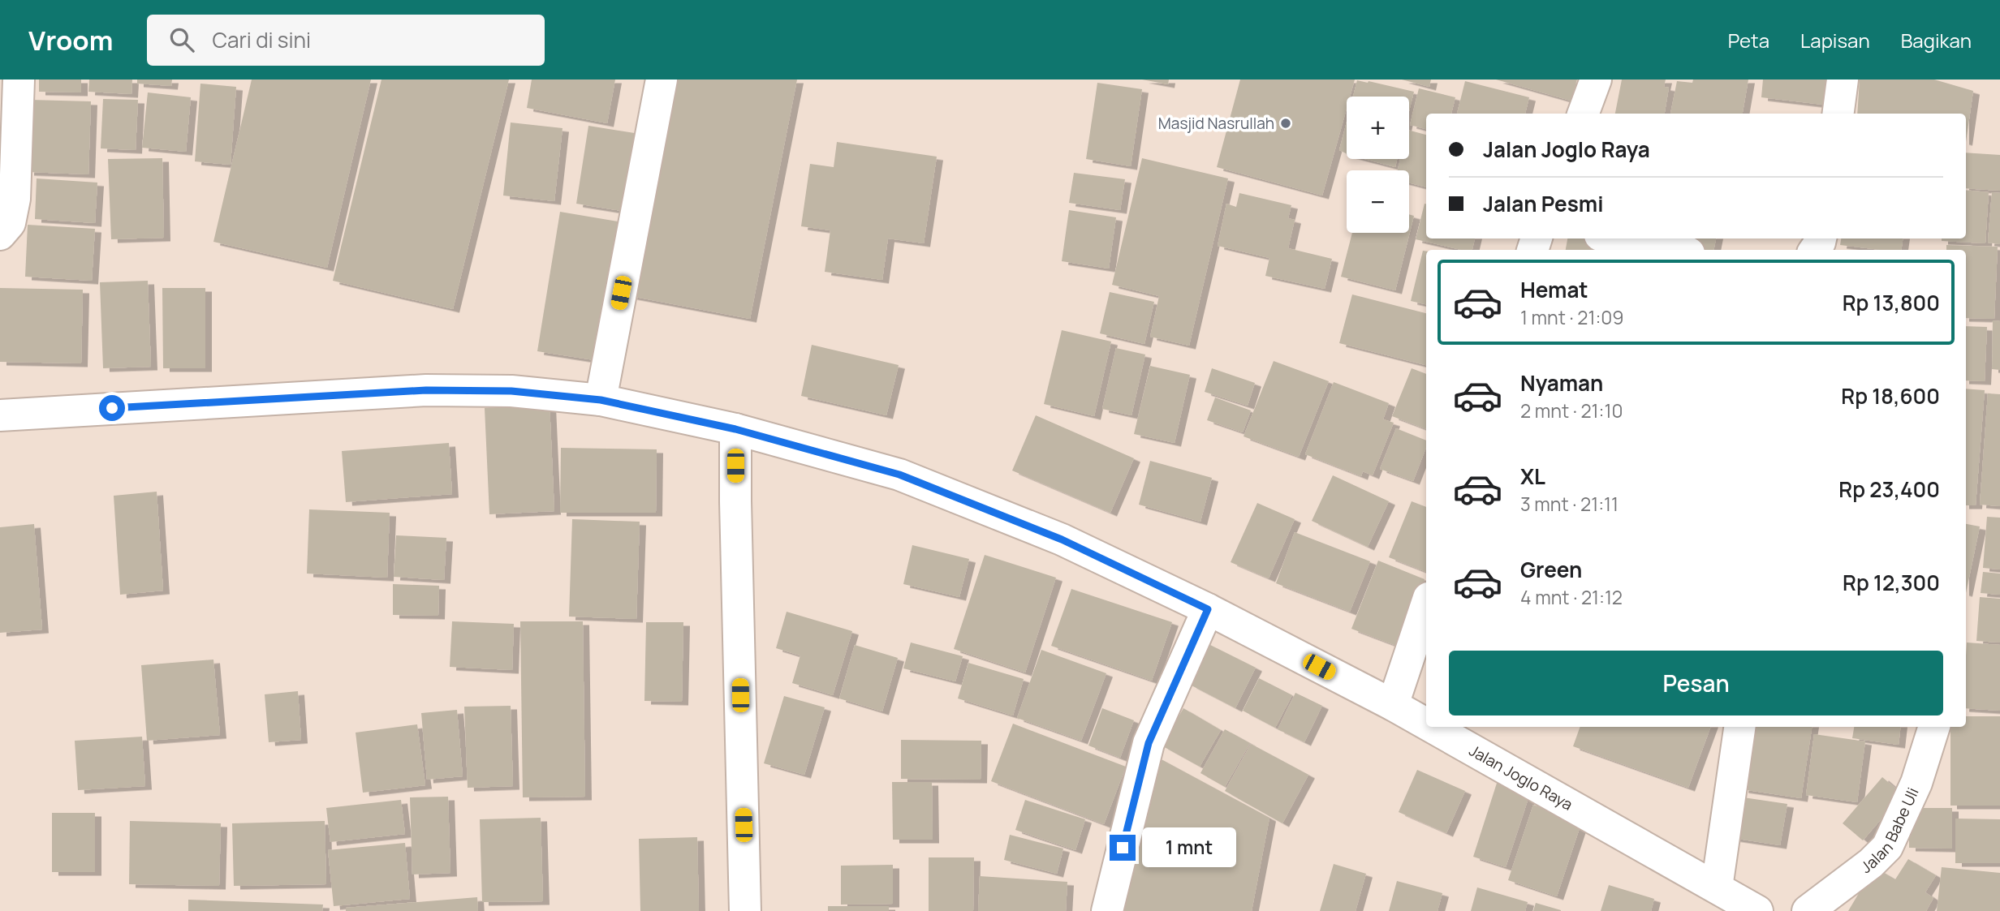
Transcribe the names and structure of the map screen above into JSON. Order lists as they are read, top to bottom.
{
  "streets": {
    "street": ["Jalan Joglo Raya", "Jalan Babe Uli"]
  },
  "places": ["Masjid Nasrullah"],
  "page": {
    "header": "Vroom",
    "search": "Cari di sini",
    "nav": ["Peta", "Lapisan", "Bagikan"],
    "map_buttons": ["+", "−"],
    "banner": ["Jalan Joglo Raya", "Jalan Pesmi"],
    "list": [
      {
        "name": "Hemat",
        "note": "1 mnt · 21:09",
        "value": "Rp 13,800"
      },
      {
        "name": "Nyaman",
        "note": "2 mnt · 21:10",
        "value": "Rp 18,600"
      },
      {
        "name": "XL",
        "note": "3 mnt · 21:11",
        "value": "Rp 23,400"
      },
      {
        "name": "Green",
        "note": "4 mnt · 21:12",
        "value": "Rp 12,300"
      }
    ],
    "buttons": "Pesan",
    "bubble": "1 mnt"
  }
}
